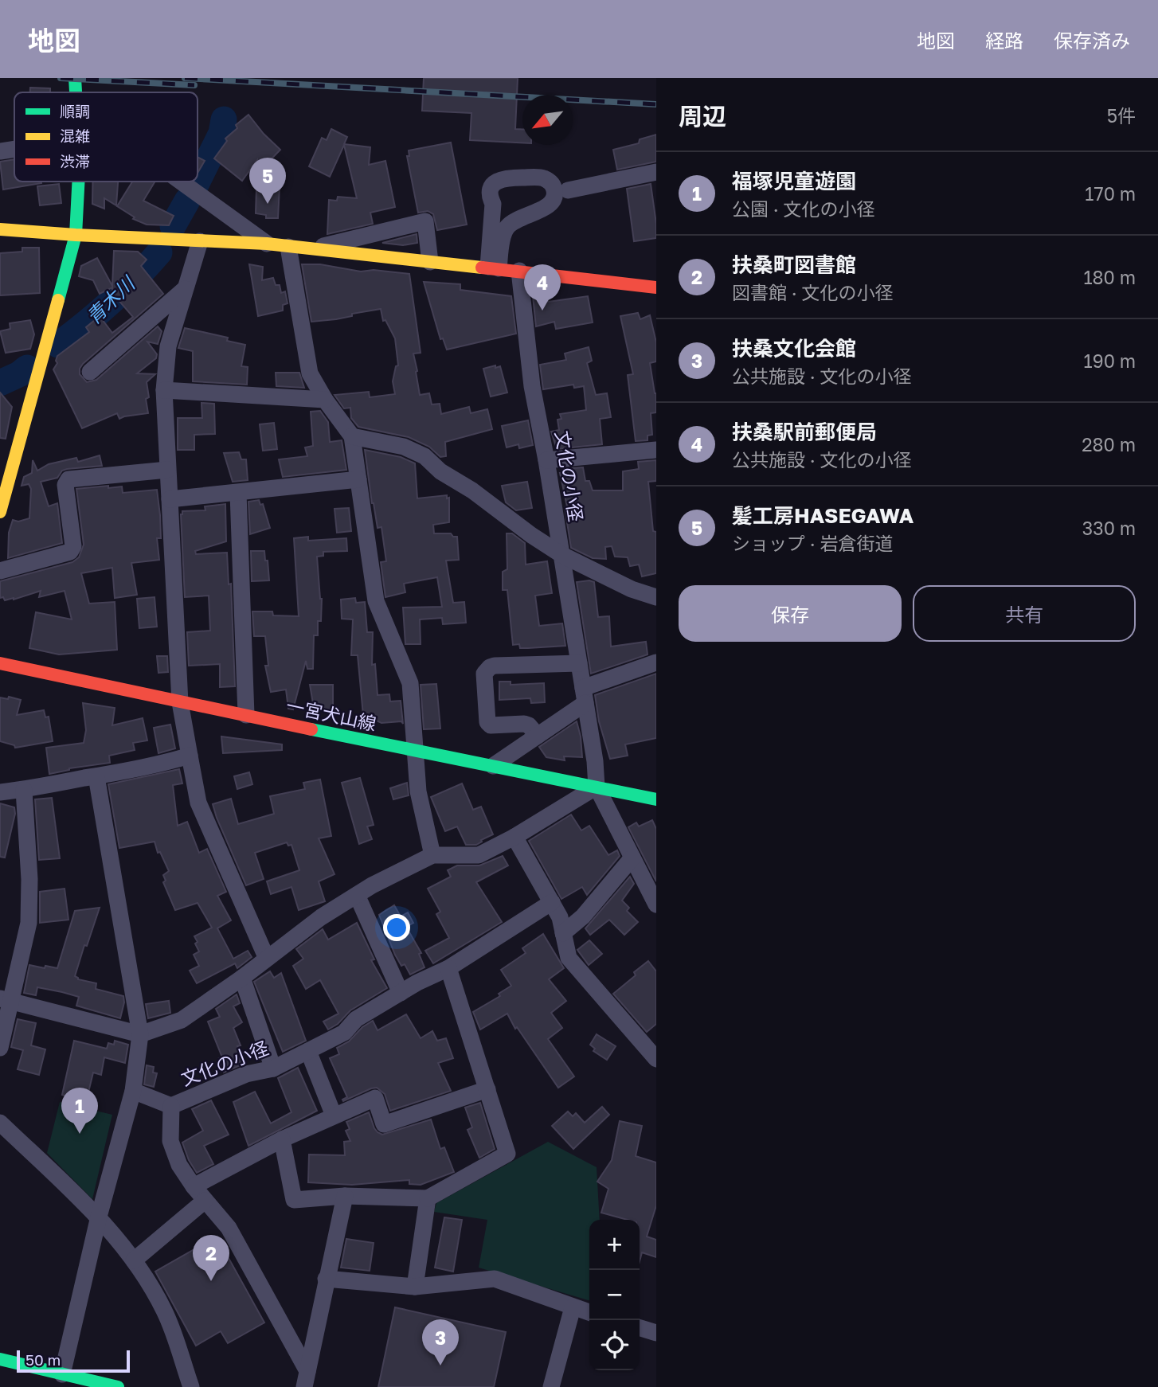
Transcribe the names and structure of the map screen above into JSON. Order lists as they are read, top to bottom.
{
  "streets": {
    "street": ["文化の小径", "一宮犬山線"]
  },
  "crossings": [
    ["文化の小径", "一宮犬山線"]
  ],
  "water": ["青木川"],
  "legend": ["順調", "混雑", "渋滞"],
  "scale_bar": "50 m",
  "north": "bottom left",
  "page": {
    "header": "地図",
    "nav": ["地図", "経路", "保存済み"],
    "heading": ["周辺", "5件"],
    "list": [
      {
        "mark": "1",
        "name": "福塚児童遊園",
        "note": "公園 · 文化の小径",
        "value": "170 m"
      },
      {
        "mark": "2",
        "name": "扶桑町図書館",
        "note": "図書館 · 文化の小径",
        "value": "180 m"
      },
      {
        "mark": "3",
        "name": "扶桑文化会館",
        "note": "公共施設 · 文化の小径",
        "value": "190 m"
      },
      {
        "mark": "4",
        "name": "扶桑駅前郵便局",
        "note": "公共施設 · 文化の小径",
        "value": "280 m"
      },
      {
        "mark": "5",
        "name": "髪工房HASEGAWA",
        "note": "ショップ · 岩倉街道",
        "value": "330 m"
      }
    ],
    "pins": [
      "5",
      "4",
      "1",
      "2",
      "3"
    ],
    "buttons": ["保存", "共有"],
    "map_buttons": ["+", "−"],
    "scale": "50 m"
  }
}
